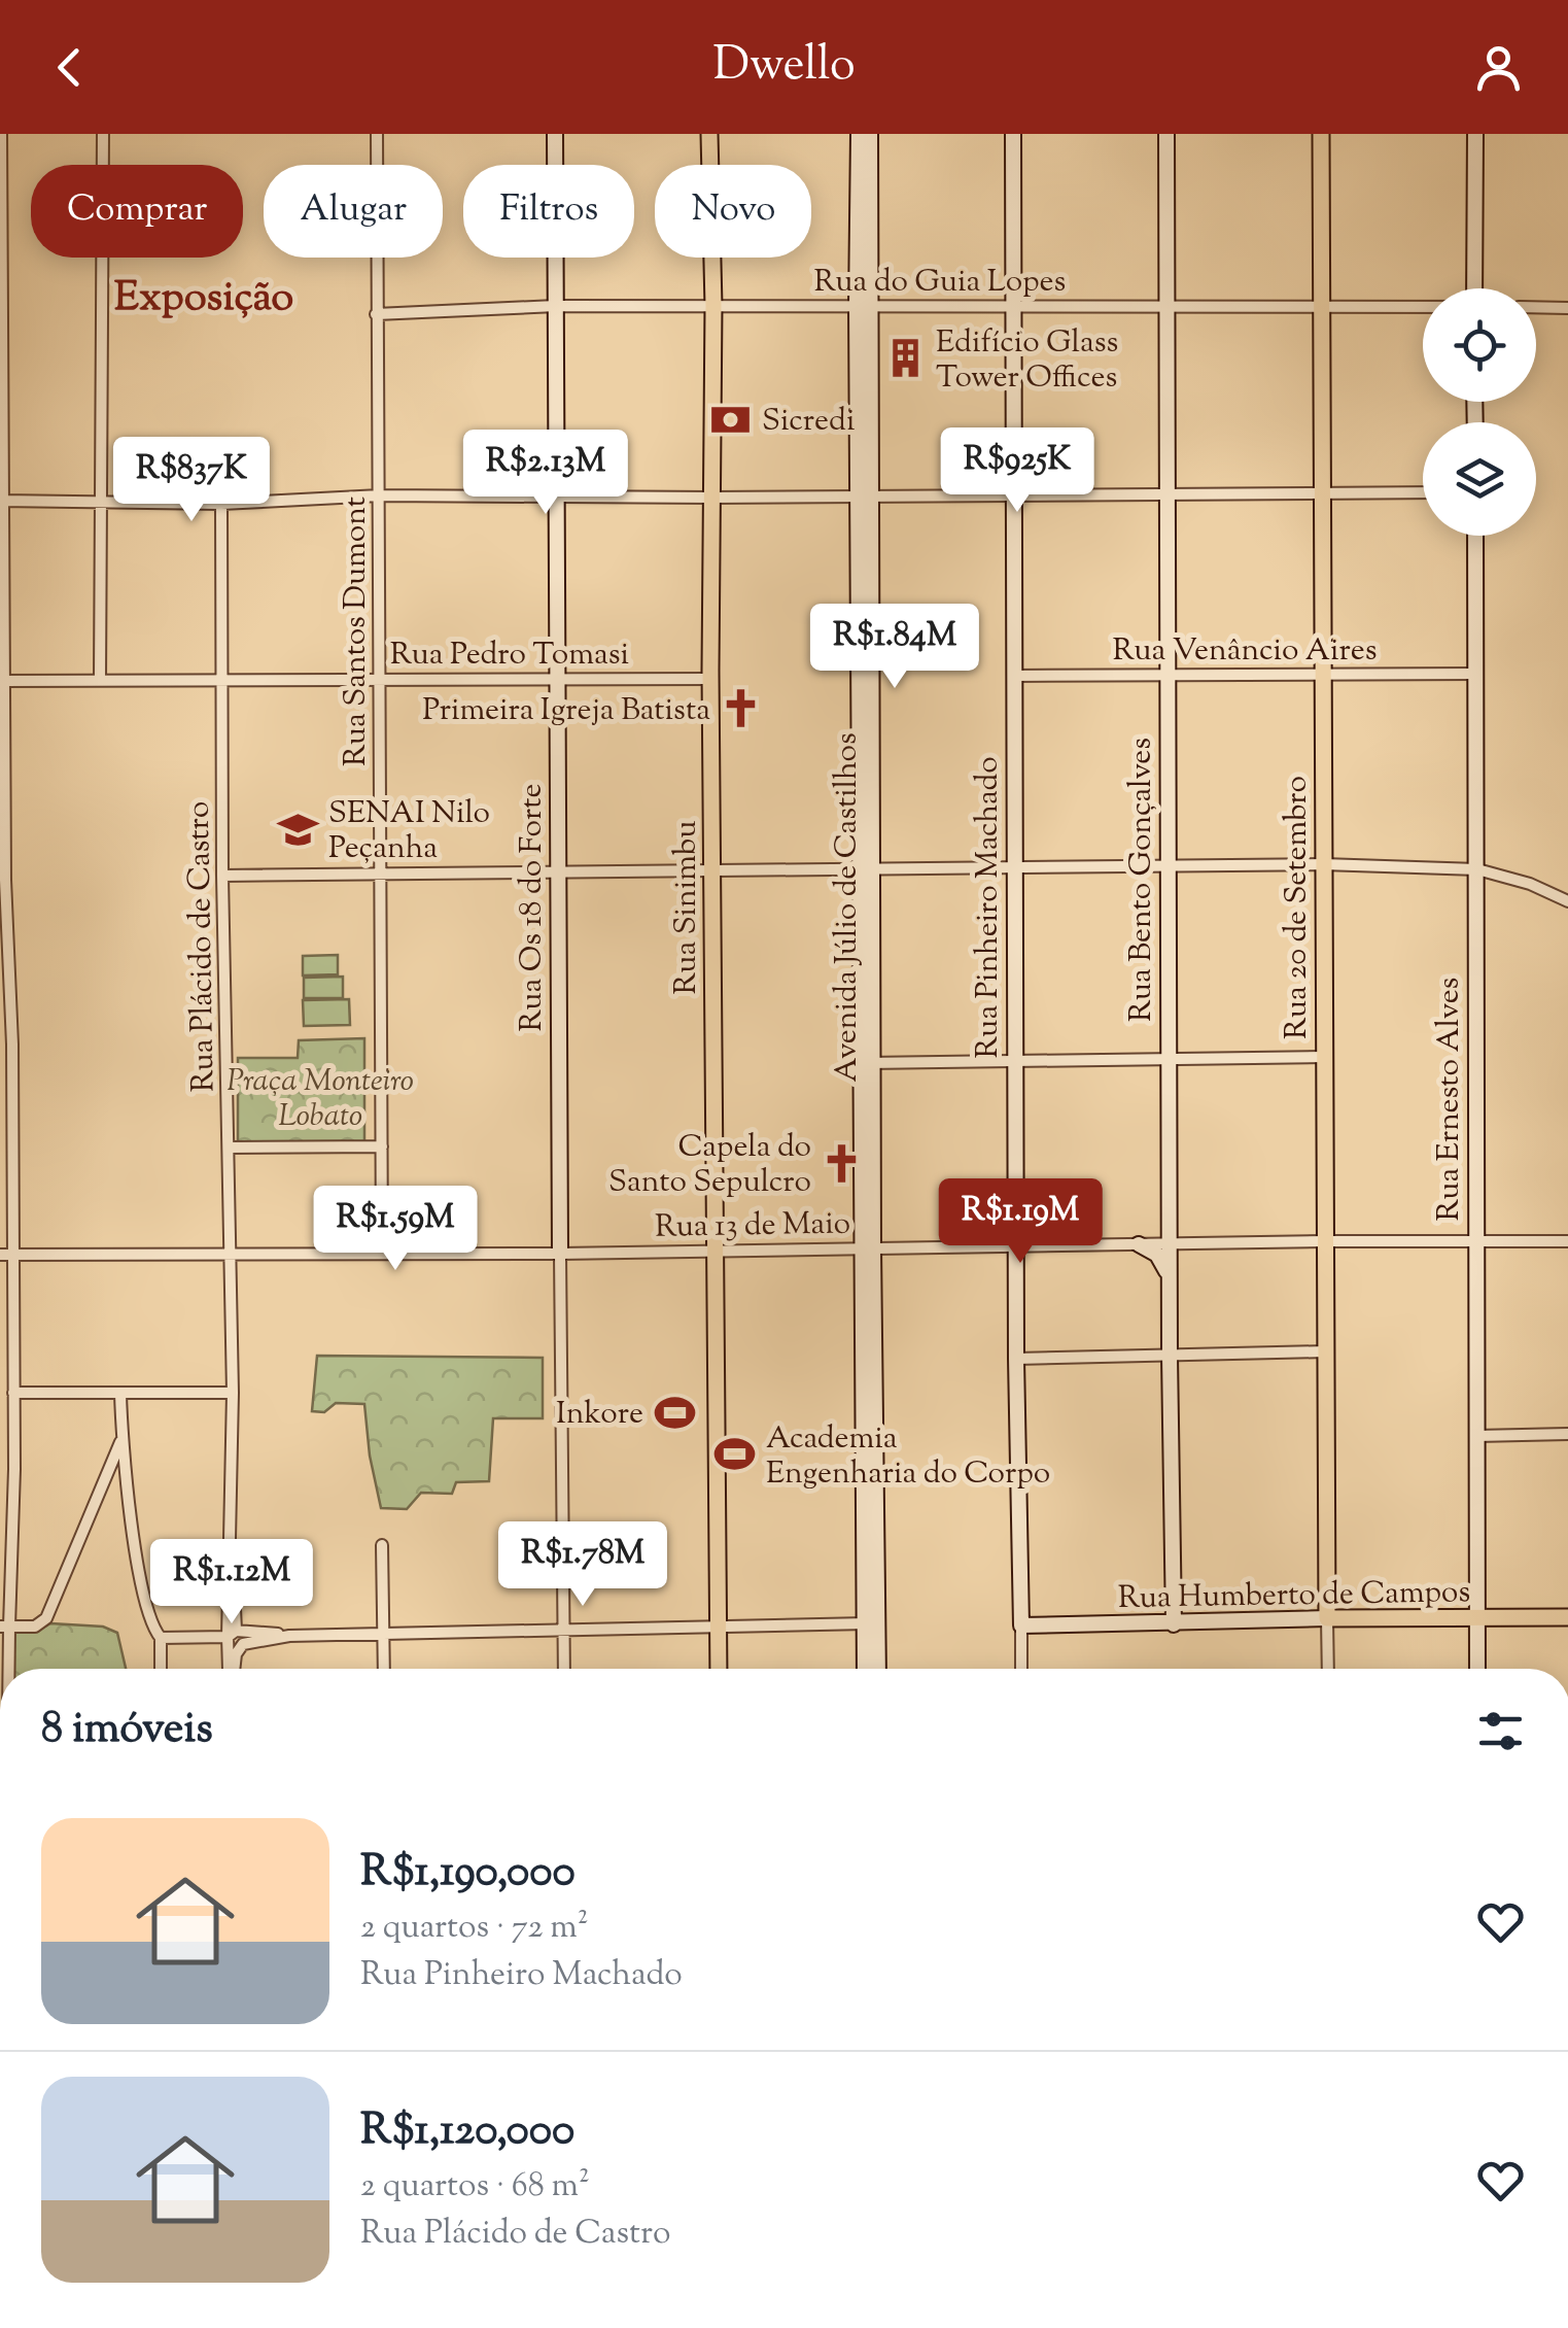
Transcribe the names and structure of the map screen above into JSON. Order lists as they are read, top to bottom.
{
  "streets": {
    "main road": ["Rua Sinimbu", "Rua 20 de Setembro", "Rua Humberto de Campos"],
    "street": [
      "Rua do Guia Lopes",
      "Rua Santos Dumont",
      "Rua Venâncio Aires",
      "Rua Pedro Tomasi",
      "Rua Bento Gonçalves",
      "Rua Os 18 do Forte",
      "Avenida Júlio de Castilhos",
      "Rua Pinheiro Machado",
      "Rua Plácido de Castro",
      "Rua Ernesto Alves",
      "Rua 13 de Maio"
    ]
  },
  "crossings": [
    ["Rua do Guia Lopes", "Rua Santos Dumont"],
    ["Rua do Guia Lopes", "Rua Bento Gonçalves"],
    ["Rua do Guia Lopes", "Rua Os 18 do Forte"],
    ["Rua do Guia Lopes", "Rua Sinimbu"],
    ["Rua do Guia Lopes", "Avenida Júlio de Castilhos"],
    ["Rua do Guia Lopes", "Rua Pinheiro Machado"],
    ["Rua do Guia Lopes", "Rua 20 de Setembro"],
    ["Rua Santos Dumont", "Rua Pedro Tomasi"],
    ["Rua Santos Dumont", "Rua 13 de Maio"],
    ["Rua Venâncio Aires", "Rua Bento Gonçalves"],
    ["Rua Venâncio Aires", "Rua Pinheiro Machado"],
    ["Rua Venâncio Aires", "Rua 20 de Setembro"],
    ["Rua Venâncio Aires", "Rua Ernesto Alves"],
    ["Rua Pedro Tomasi", "Rua Os 18 do Forte"],
    ["Rua Pedro Tomasi", "Rua Sinimbu"],
    ["Rua Pedro Tomasi", "Rua Plácido de Castro"],
    ["Rua Bento Gonçalves", "Rua 13 de Maio"],
    ["Rua Bento Gonçalves", "Rua Humberto de Campos"],
    ["Rua Os 18 do Forte", "Rua 13 de Maio"],
    ["Rua Sinimbu", "Rua 13 de Maio"],
    ["Avenida Júlio de Castilhos", "Rua 13 de Maio"],
    ["Rua Pinheiro Machado", "Rua 13 de Maio"],
    ["Rua Pinheiro Machado", "Rua Humberto de Campos"],
    ["Rua 20 de Setembro", "Rua 13 de Maio"],
    ["Rua 20 de Setembro", "Rua Humberto de Campos"],
    ["Rua Plácido de Castro", "Rua 13 de Maio"],
    ["Rua Ernesto Alves", "Rua 13 de Maio"],
    ["Rua Ernesto Alves", "Rua Humberto de Campos"]
  ],
  "districts": ["Exposição"],
  "parks": ["Praça Monteiro Lobato"],
  "places": {
    "building": ["Edifício Glass Tower Offices"],
    "bank": ["Sicredi"],
    "church": ["Primeira Igreja Batista", "Capela do Santo Sepulcro"],
    "school or university": ["SENAI Nilo Peçanha"],
    "sports": ["Inkore", "Academia Engenharia do Corpo"]
  },
  "page": {
    "header": "Dwello",
    "chip": [
      "Comprar",
      "Alugar",
      "Filtros",
      "Novo"
    ],
    "price": [
      "R$925K",
      "R$2.13M",
      "R$837K",
      "R$1.84M",
      "R$1.19M",
      "R$1.59M",
      "R$1.78M",
      "R$1.12M"
    ],
    "heading": "8 imóveis",
    "list": [
      {
        "name": "R$1,190,000",
        "note": "2 quartos · 72 m² · Rua Pinheiro Machado"
      },
      {
        "name": "R$1,120,000",
        "note": "2 quartos · 68 m² · Rua Plácido de Castro"
      }
    ]
  }
}
